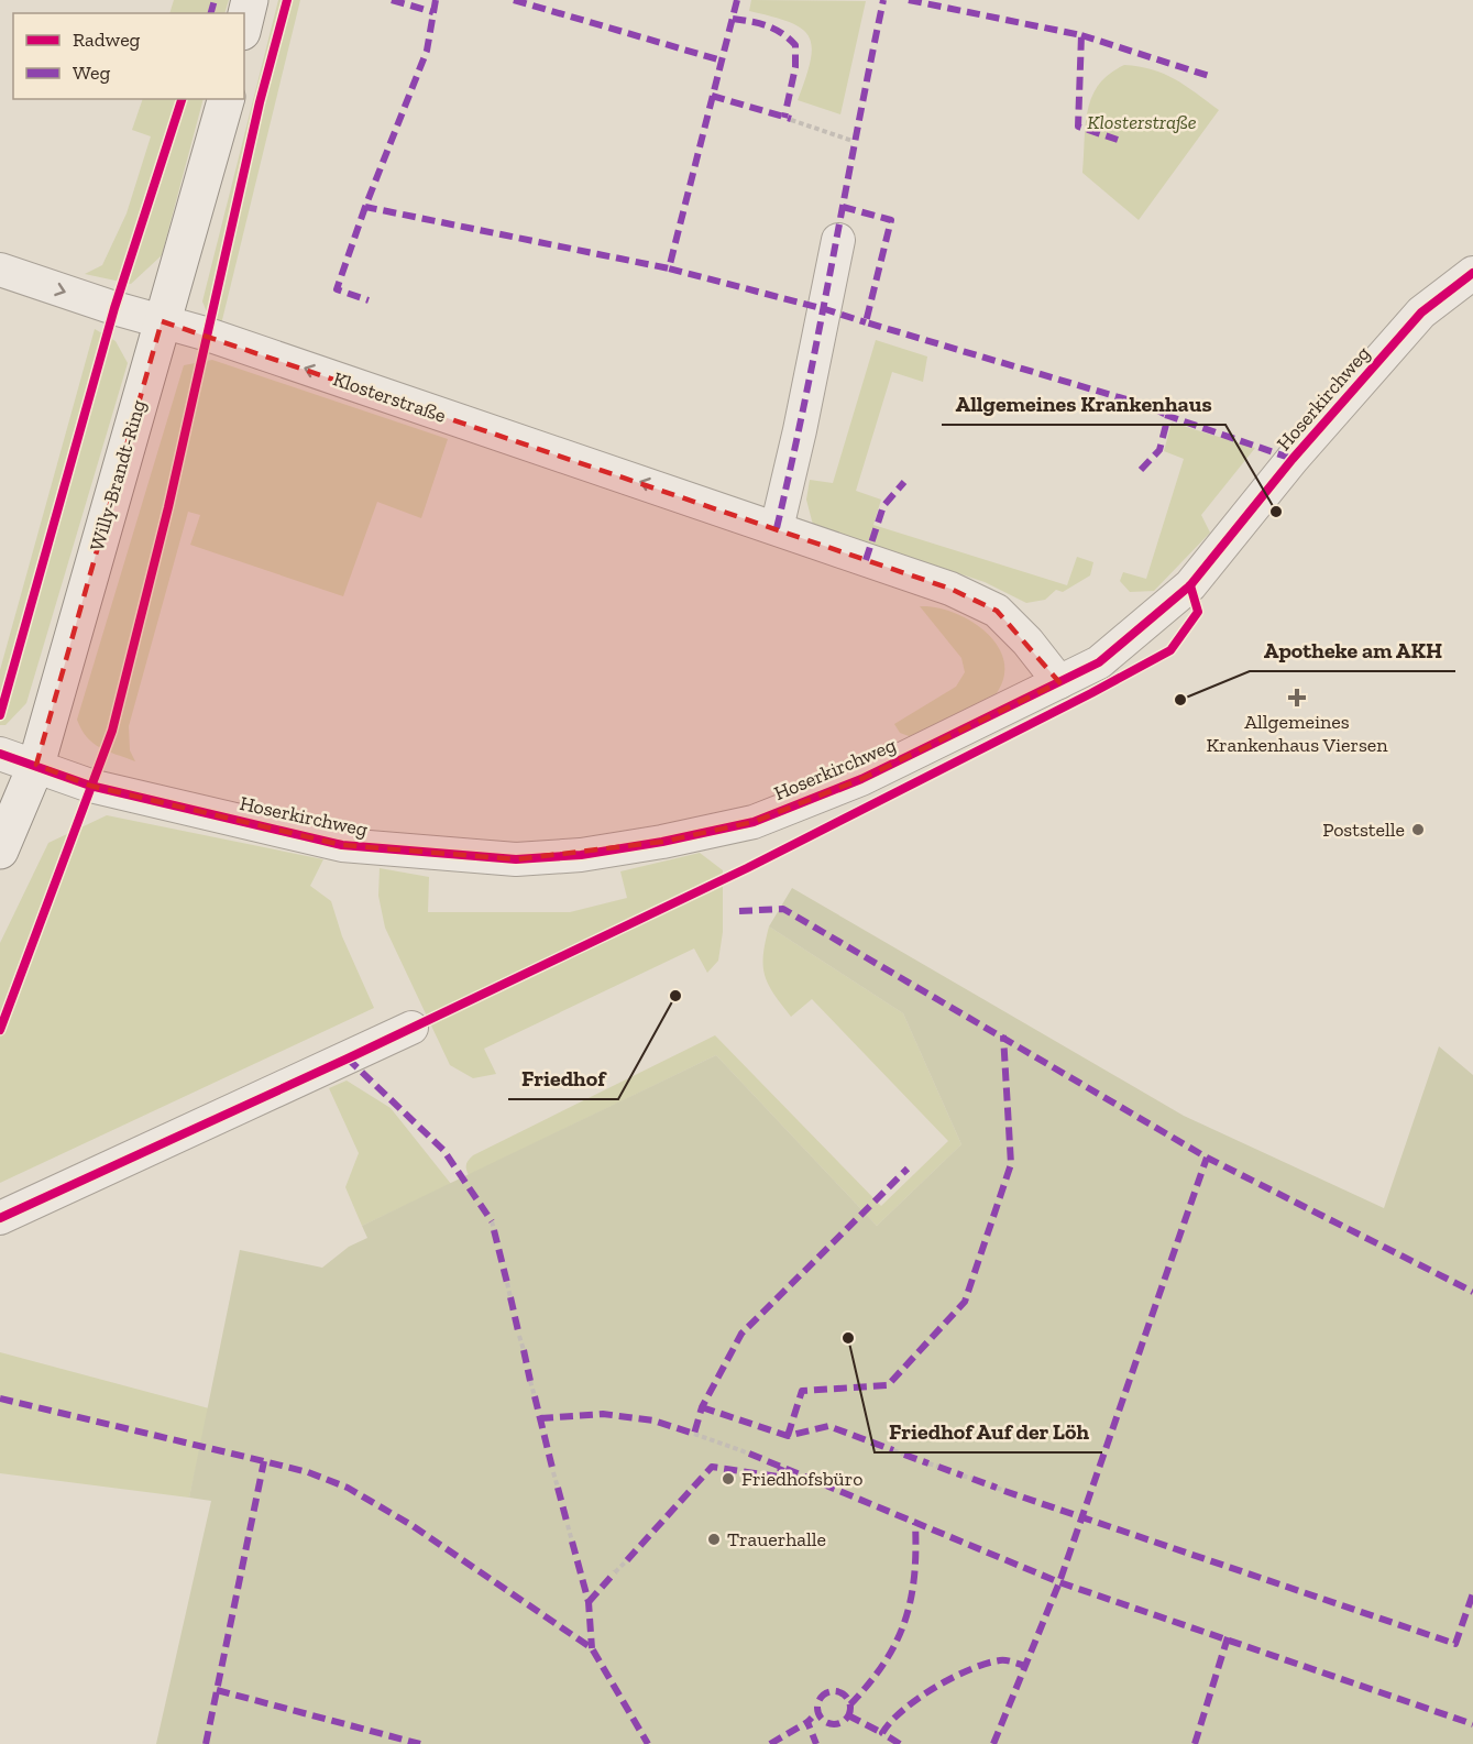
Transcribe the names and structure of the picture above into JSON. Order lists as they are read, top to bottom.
{
  "streets": {
    "main road": ["Willy-Brandt-Ring"],
    "street": ["Klosterstraße", "Hoserkirchweg"]
  },
  "crossings": [
    ["Klosterstraße", "Hoserkirchweg"],
    ["Klosterstraße", "Willy-Brandt-Ring"],
    ["Hoserkirchweg", "Willy-Brandt-Ring"]
  ],
  "parks": ["Klosterstraße"],
  "places": {
    "other": [
      "Allgemeines Krankenhaus",
      "Apotheke am AKH",
      "Poststelle",
      "Friedhof",
      "Friedhof Auf der Löh",
      "Friedhofsbüro",
      "Trauerhalle"
    ],
    "health": ["Allgemeines Krankenhaus Viersen"]
  },
  "legend": ["Radweg", "Weg"]
}
